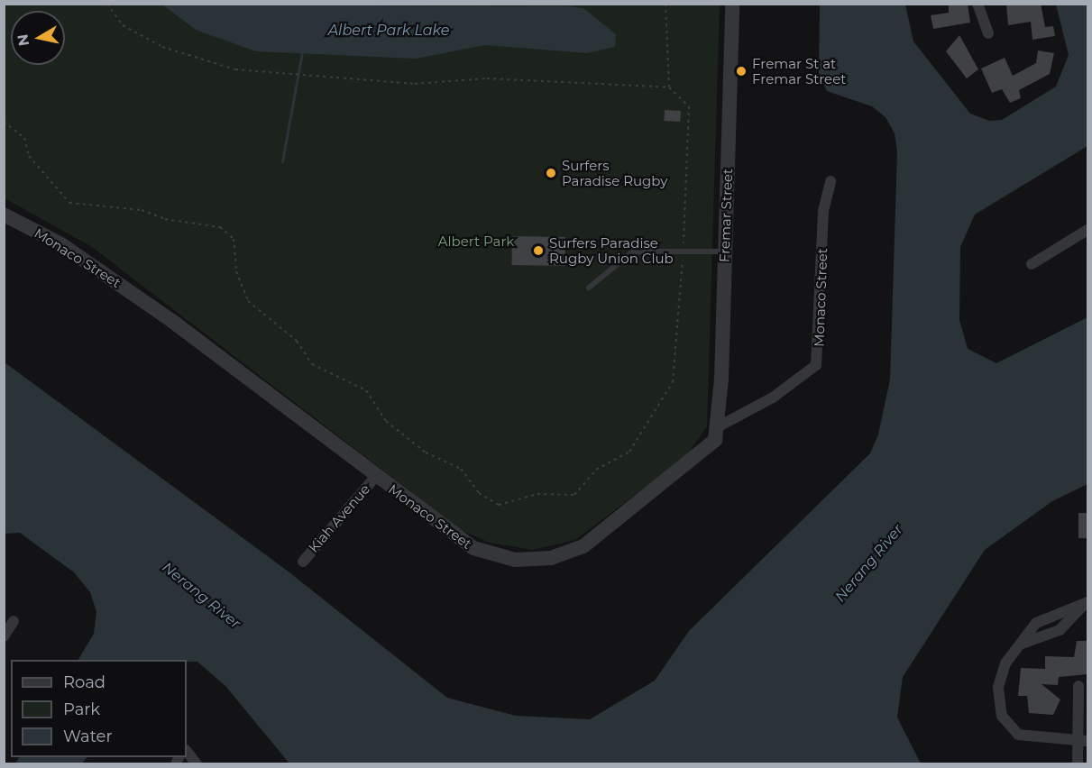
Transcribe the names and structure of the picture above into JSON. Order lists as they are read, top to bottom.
{
  "streets": {
    "street": ["Fremar Street", "Monaco Street", "Kiah Avenue"]
  },
  "crossings": [
    ["Fremar Street", "Monaco Street"],
    ["Monaco Street", "Kiah Avenue"]
  ],
  "water": ["Albert Park Lake", "Nerang River"],
  "parks": ["Albert Park"],
  "places": ["Fremar St at Fremar Street", "Surfers Paradise Rugby", "Surfers Paradise Rugby Union Club"],
  "legend": ["Road", "Park", "Water"],
  "north": "left"
}
